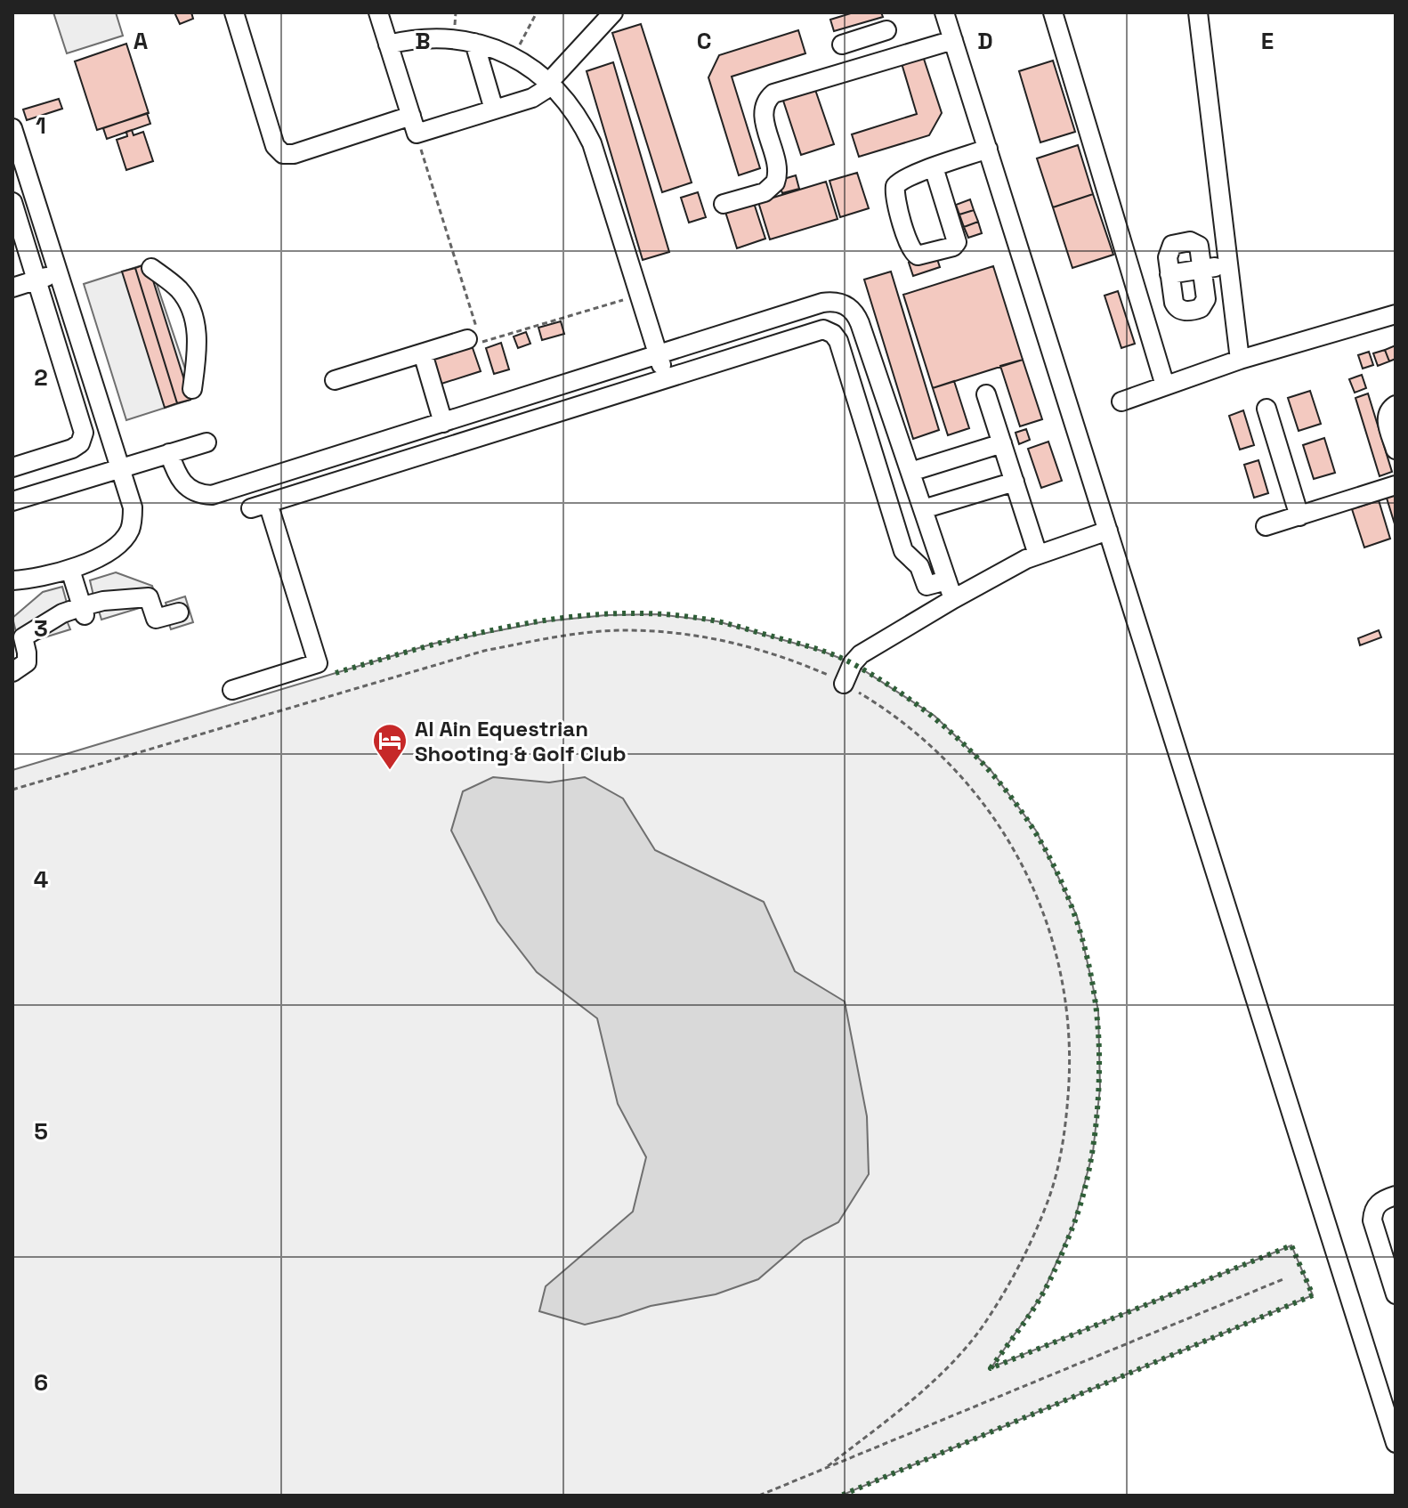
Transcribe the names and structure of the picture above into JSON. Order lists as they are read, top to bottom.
{
  "places": {
    "hotel": ["Al Ain Equestrian Shooting & Golf Club"]
  },
  "grid": {
    "columns": [
      "A",
      "B",
      "C",
      "D",
      "E"
    ],
    "rows": [
      "1",
      "2",
      "3",
      "4",
      "5",
      "6"
    ]
  }
}
